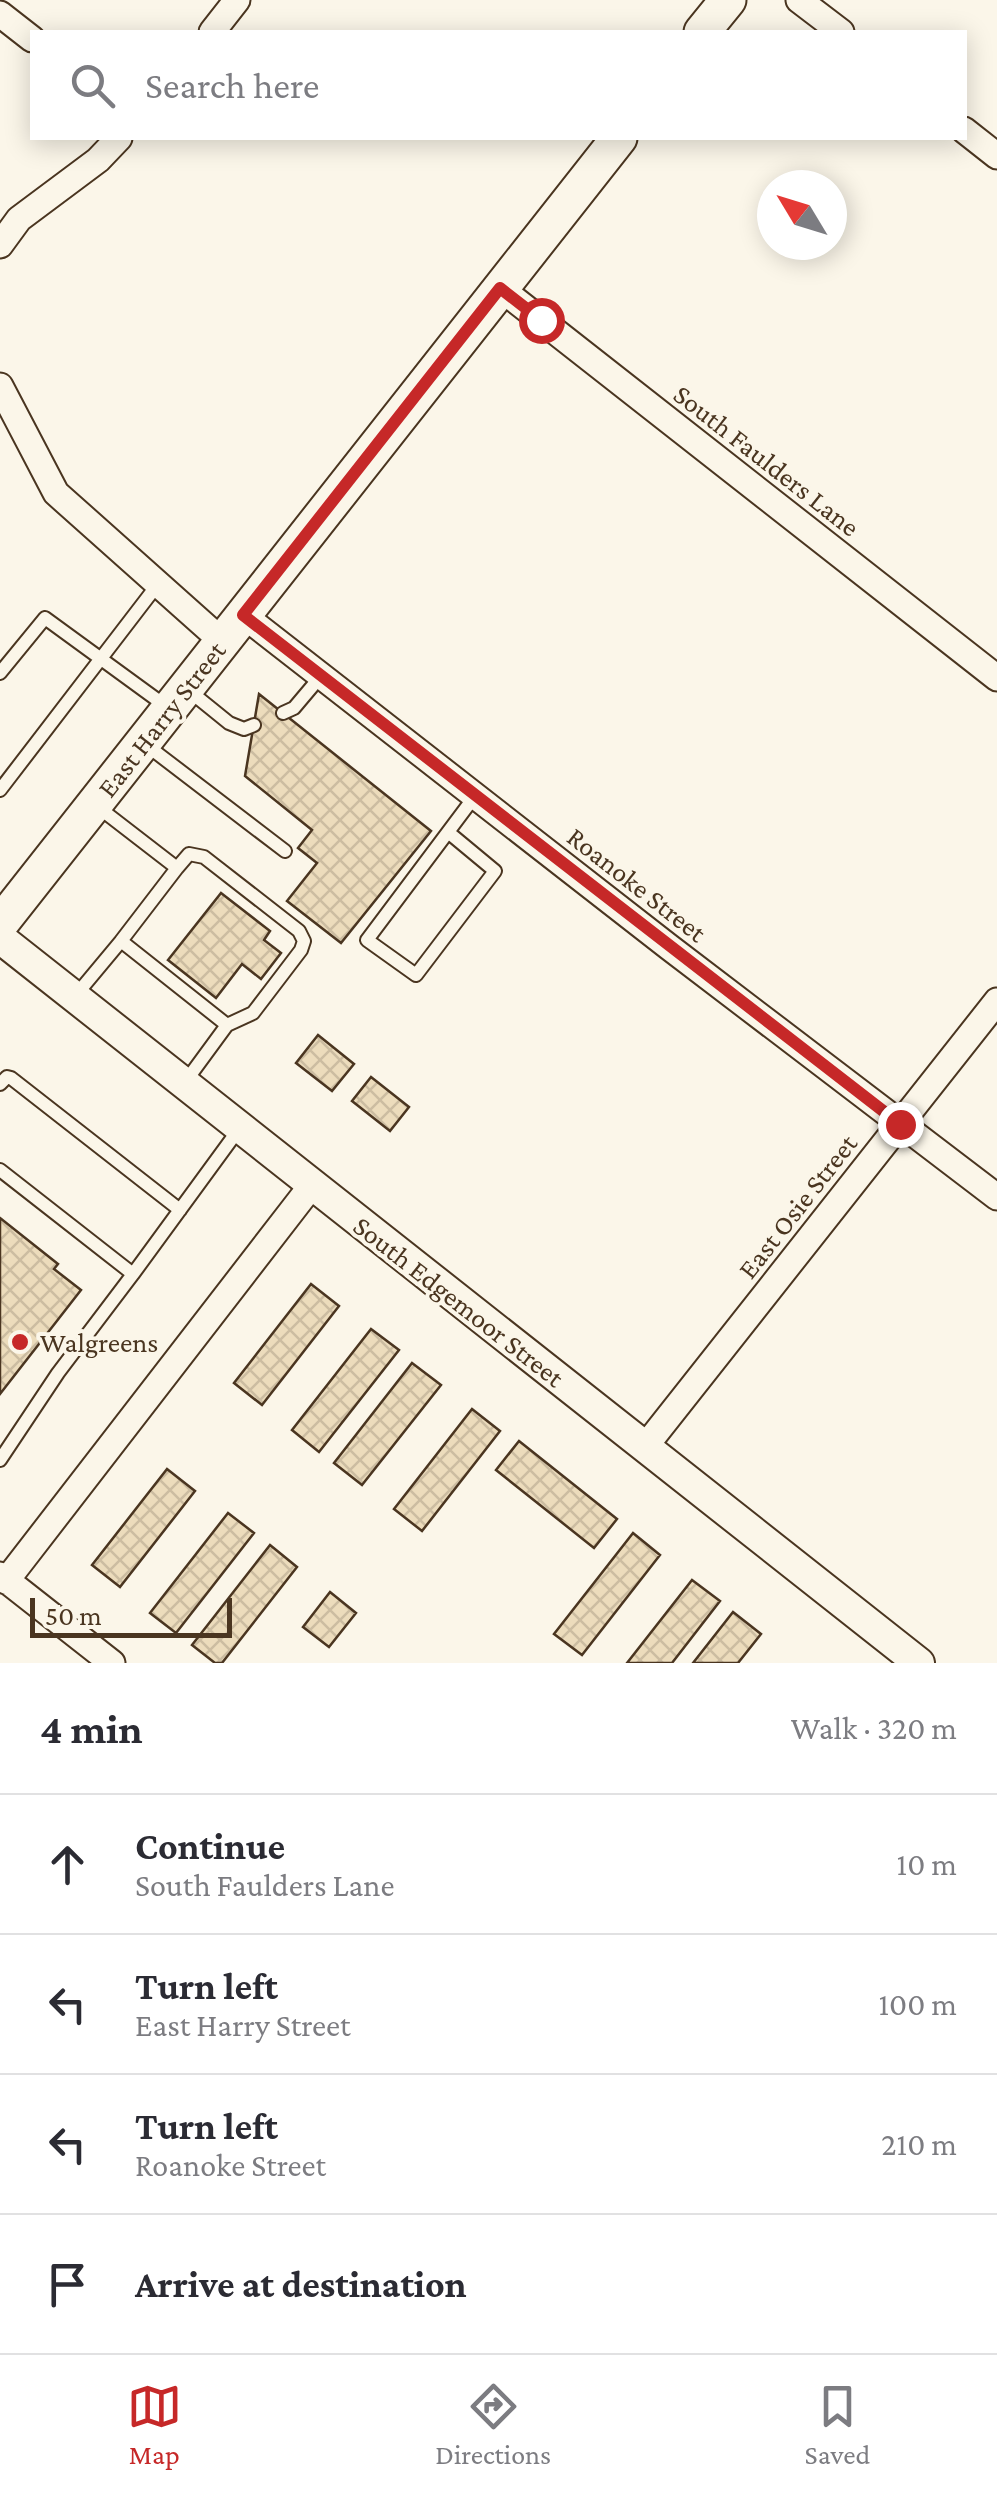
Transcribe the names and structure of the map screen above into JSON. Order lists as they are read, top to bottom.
{
  "streets": {
    "main road": ["East Harry Street"],
    "street": [
      "South Faulders Lane",
      "Roanoke Street",
      "East Osie Street",
      "South Edgemoor Street"
    ]
  },
  "crossings": [
    ["South Faulders Lane", "East Harry Street"],
    ["East Harry Street", "Roanoke Street"],
    ["Roanoke Street", "East Osie Street"],
    ["East Osie Street", "South Edgemoor Street"]
  ],
  "places": ["Walgreens"],
  "scale_bar": "50 m",
  "north": "top left",
  "page": {
    "search": "Search here",
    "scale": "50 m",
    "heading": ["4 min", "Walk · 320 m"],
    "list": [
      ["Continue", "South Faulders Lane", "10 m"],
      ["Turn left", "East Harry Street", "100 m"],
      ["Turn left", "Roanoke Street", "210 m"],
      "Arrive at destination"
    ],
    "nav": ["Map", "Directions", "Saved"]
  }
}
